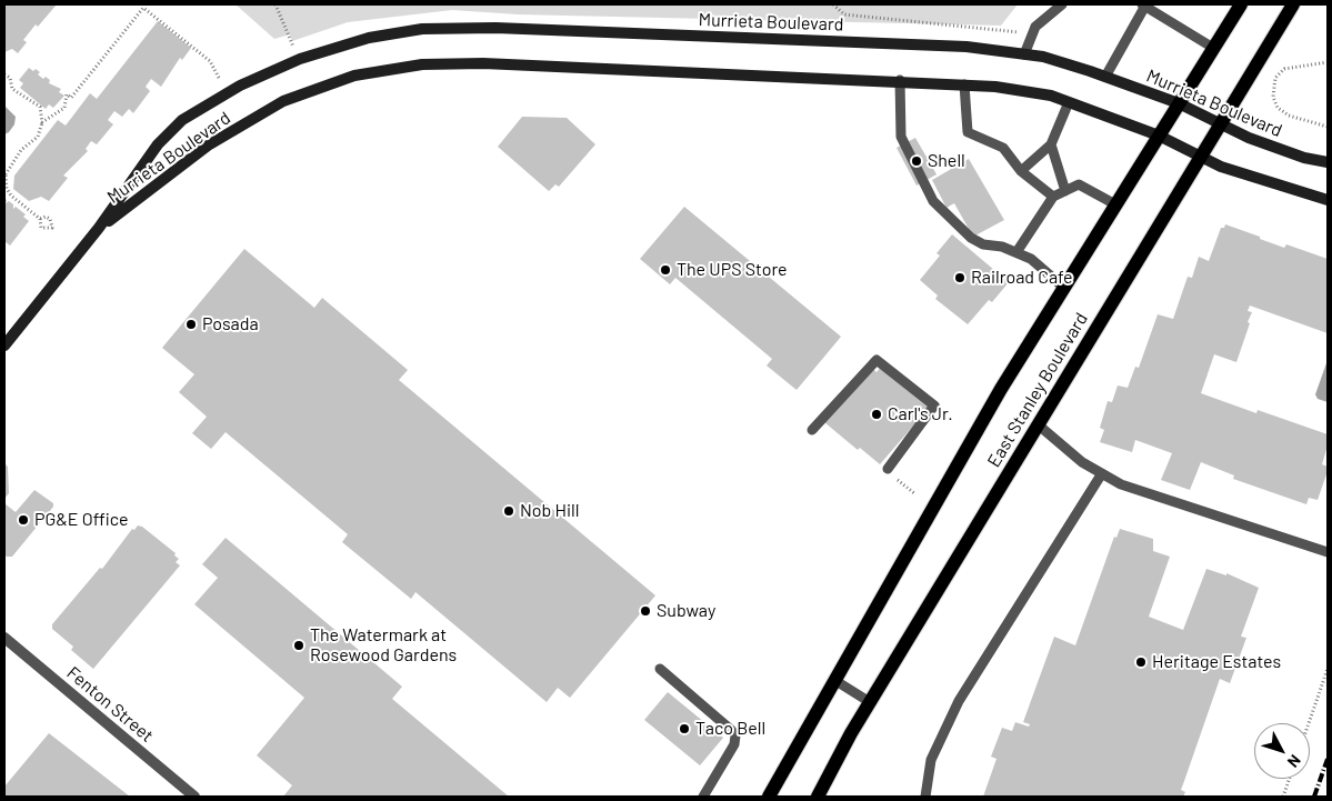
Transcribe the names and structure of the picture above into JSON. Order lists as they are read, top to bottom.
{
  "streets": {
    "main road": ["Murrieta Boulevard", "East Stanley Boulevard"],
    "street": ["Fenton Street"]
  },
  "crossings": [
    ["Murrieta Boulevard", "East Stanley Boulevard"]
  ],
  "places": [
    "Shell",
    "The UPS Store",
    "Railroad Cafe",
    "Posada",
    "Carl's Jr.",
    "Nob Hill",
    "PG&E Office",
    "Subway",
    "The Watermark at Rosewood Gardens",
    "Heritage Estates",
    "Taco Bell"
  ],
  "north": "bottom right"
}
